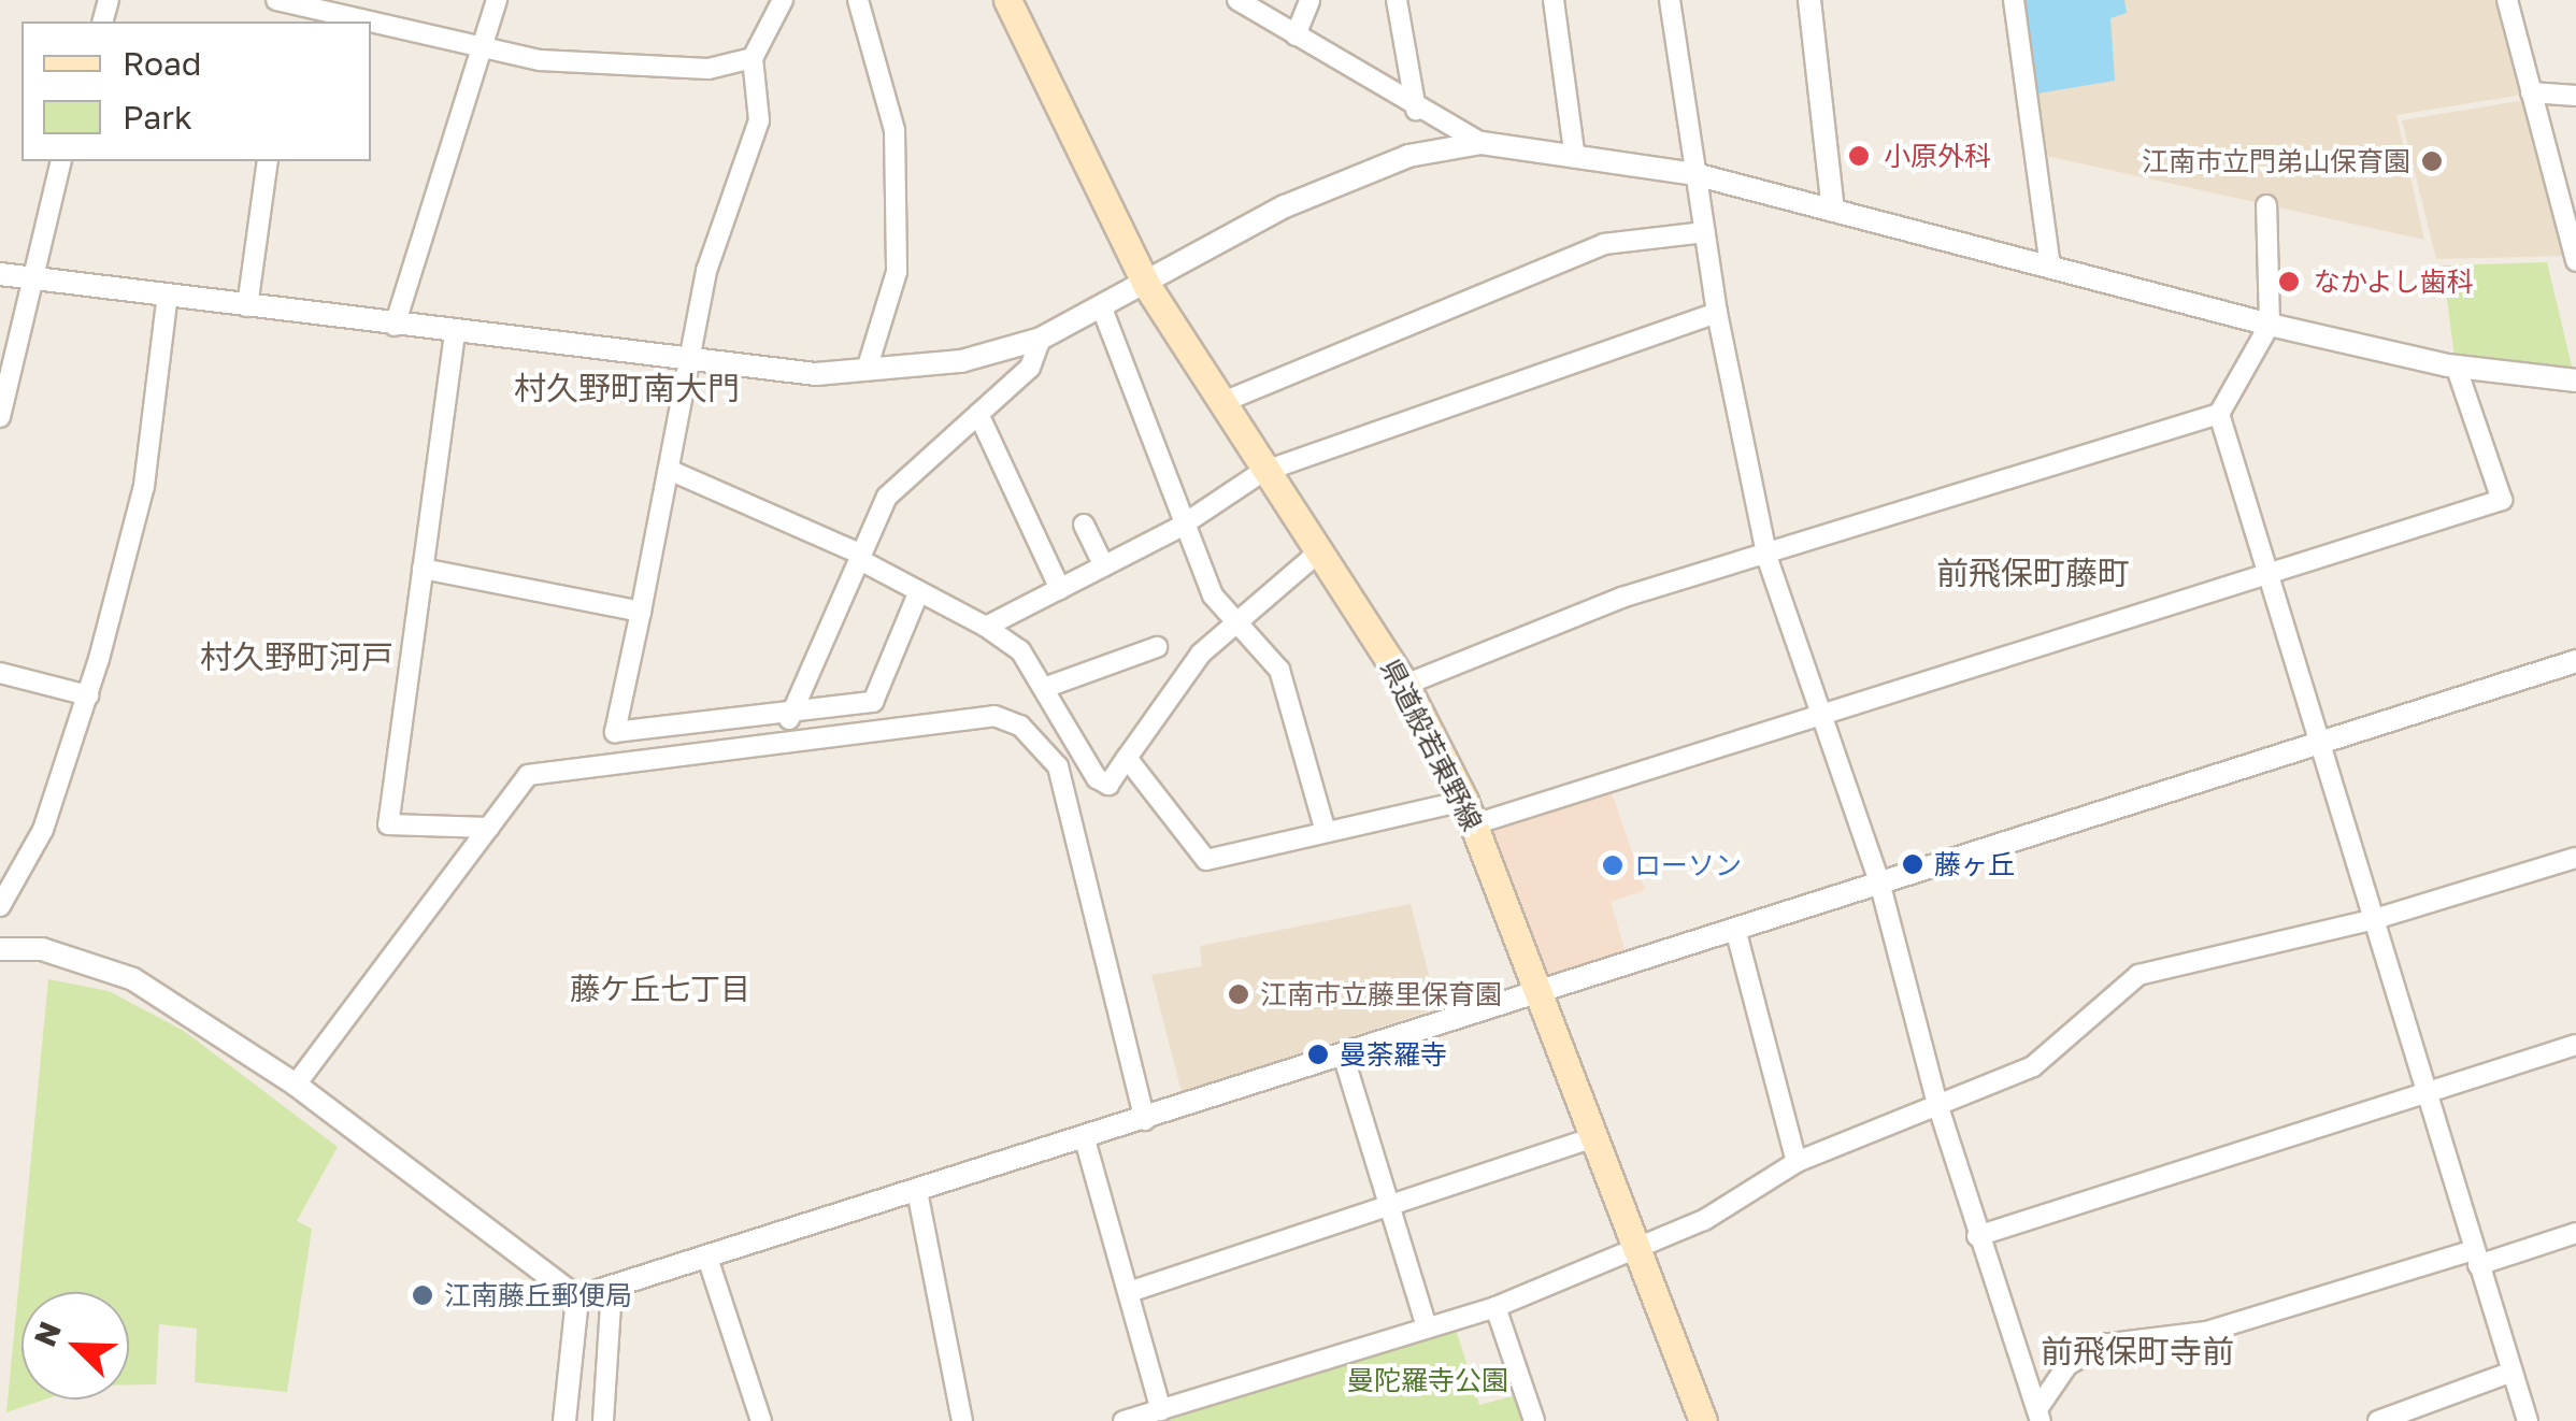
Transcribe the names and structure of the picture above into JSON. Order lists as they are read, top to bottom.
{
  "streets": {
    "main road": ["県道般若東野線"]
  },
  "districts": [
    "村久野町南大門",
    "前飛保町藤町",
    "村久野町河戸",
    "藤ケ丘七丁目",
    "前飛保町寺前"
  ],
  "parks": ["曼陀羅寺公園"],
  "places": [
    "小原外科",
    "江南市立門弟山保育園",
    "なかよし歯科",
    "藤ヶ丘",
    "ローソン",
    "江南市立藤里保育園",
    "曼荼羅寺",
    "江南藤丘郵便局"
  ],
  "legend": ["Road", "Park"],
  "north": "top left"
}
